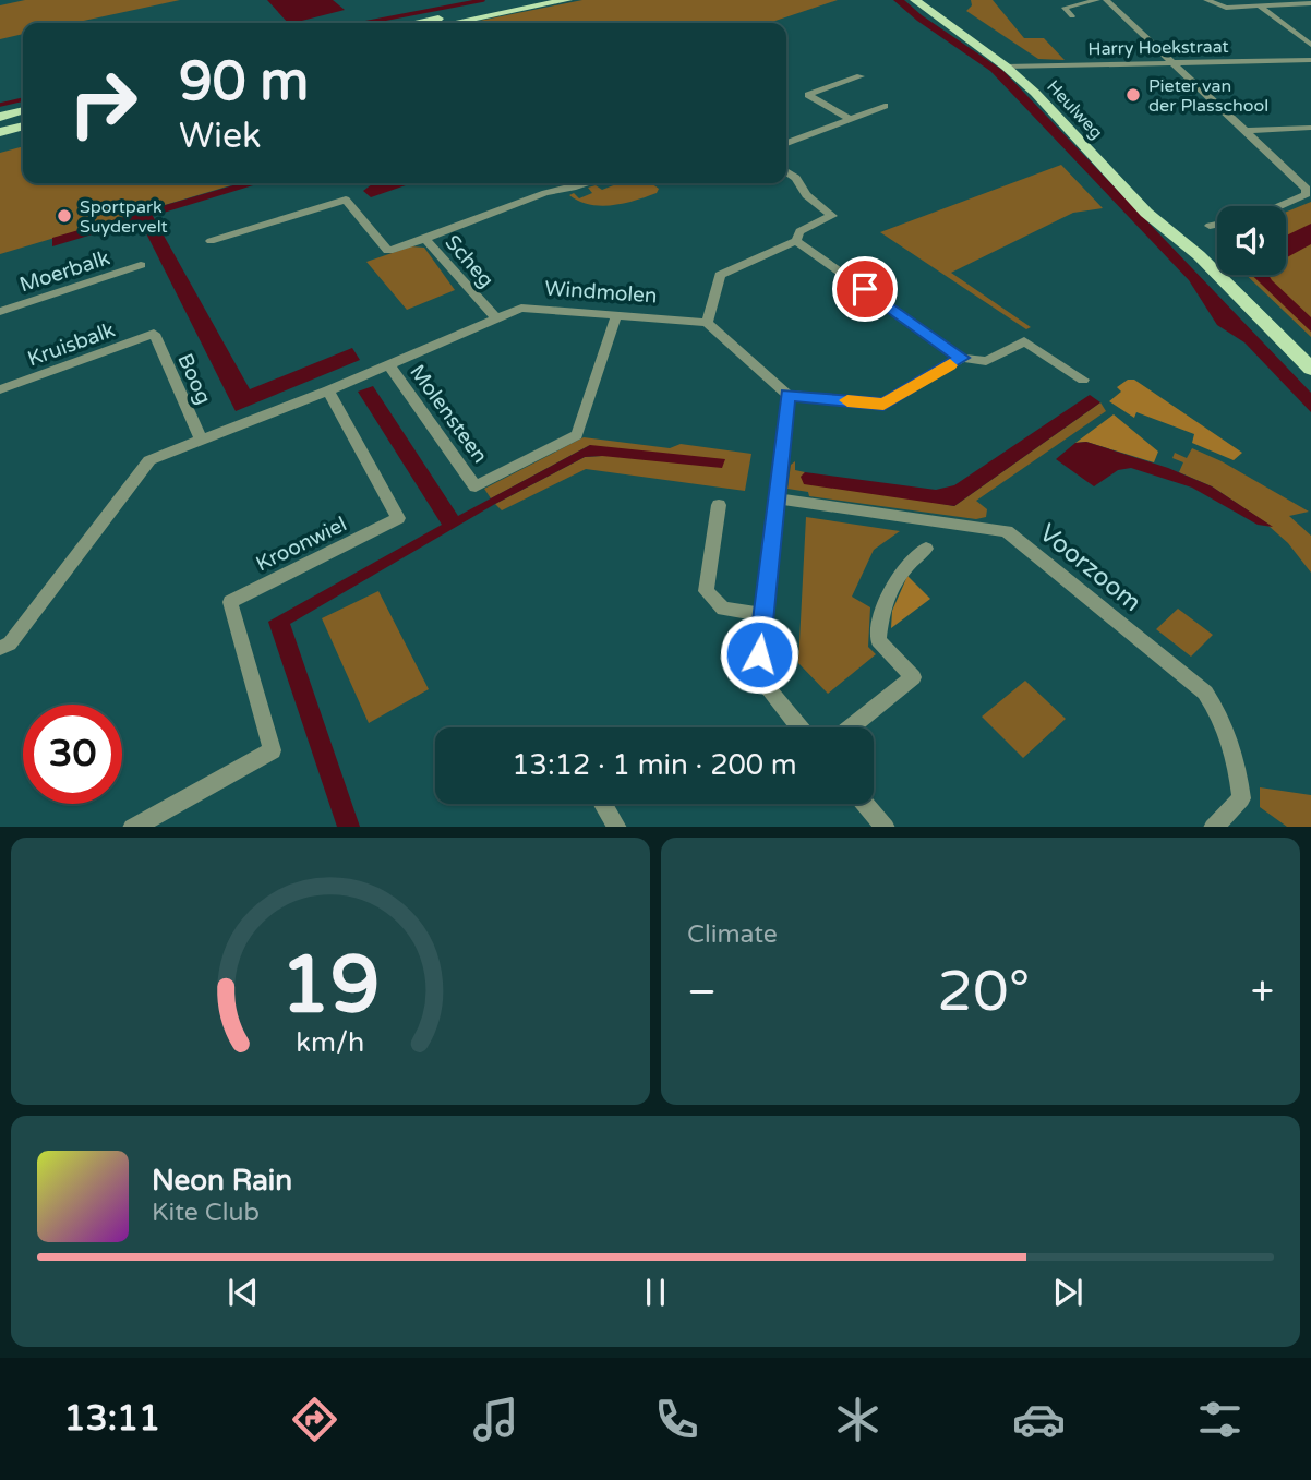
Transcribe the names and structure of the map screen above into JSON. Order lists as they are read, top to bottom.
{
  "streets": {
    "main road": ["Heulweg"],
    "street": [
      "Harry Hoekstraat",
      "Scheg",
      "Moerbalk",
      "Windmolen",
      "Kruisbalk",
      "Boog",
      "Molensteen",
      "Kroonwiel",
      "Voorzoom"
    ]
  },
  "crossings": [
    ["Harry Hoekstraat", "Heulweg"],
    ["Scheg", "Windmolen"],
    ["Windmolen", "Boog"],
    ["Windmolen", "Molensteen"],
    ["Windmolen", "Kroonwiel"],
    ["Kruisbalk", "Boog"]
  ],
  "places": ["Pieter van der Plasschool", "Sportpark Suydervelt"],
  "page": {
    "turn": ["90 m", "Wiek"],
    "limit": "30",
    "trip": "13:12 · 1 min · 200 m",
    "tile": "Climate",
    "heat": ["−", "20°", "+"],
    "song": ["Neon Rain", "Kite Club"],
    "tabs": "13:11",
    "gauge": ["19", "km/h"]
  }
}
